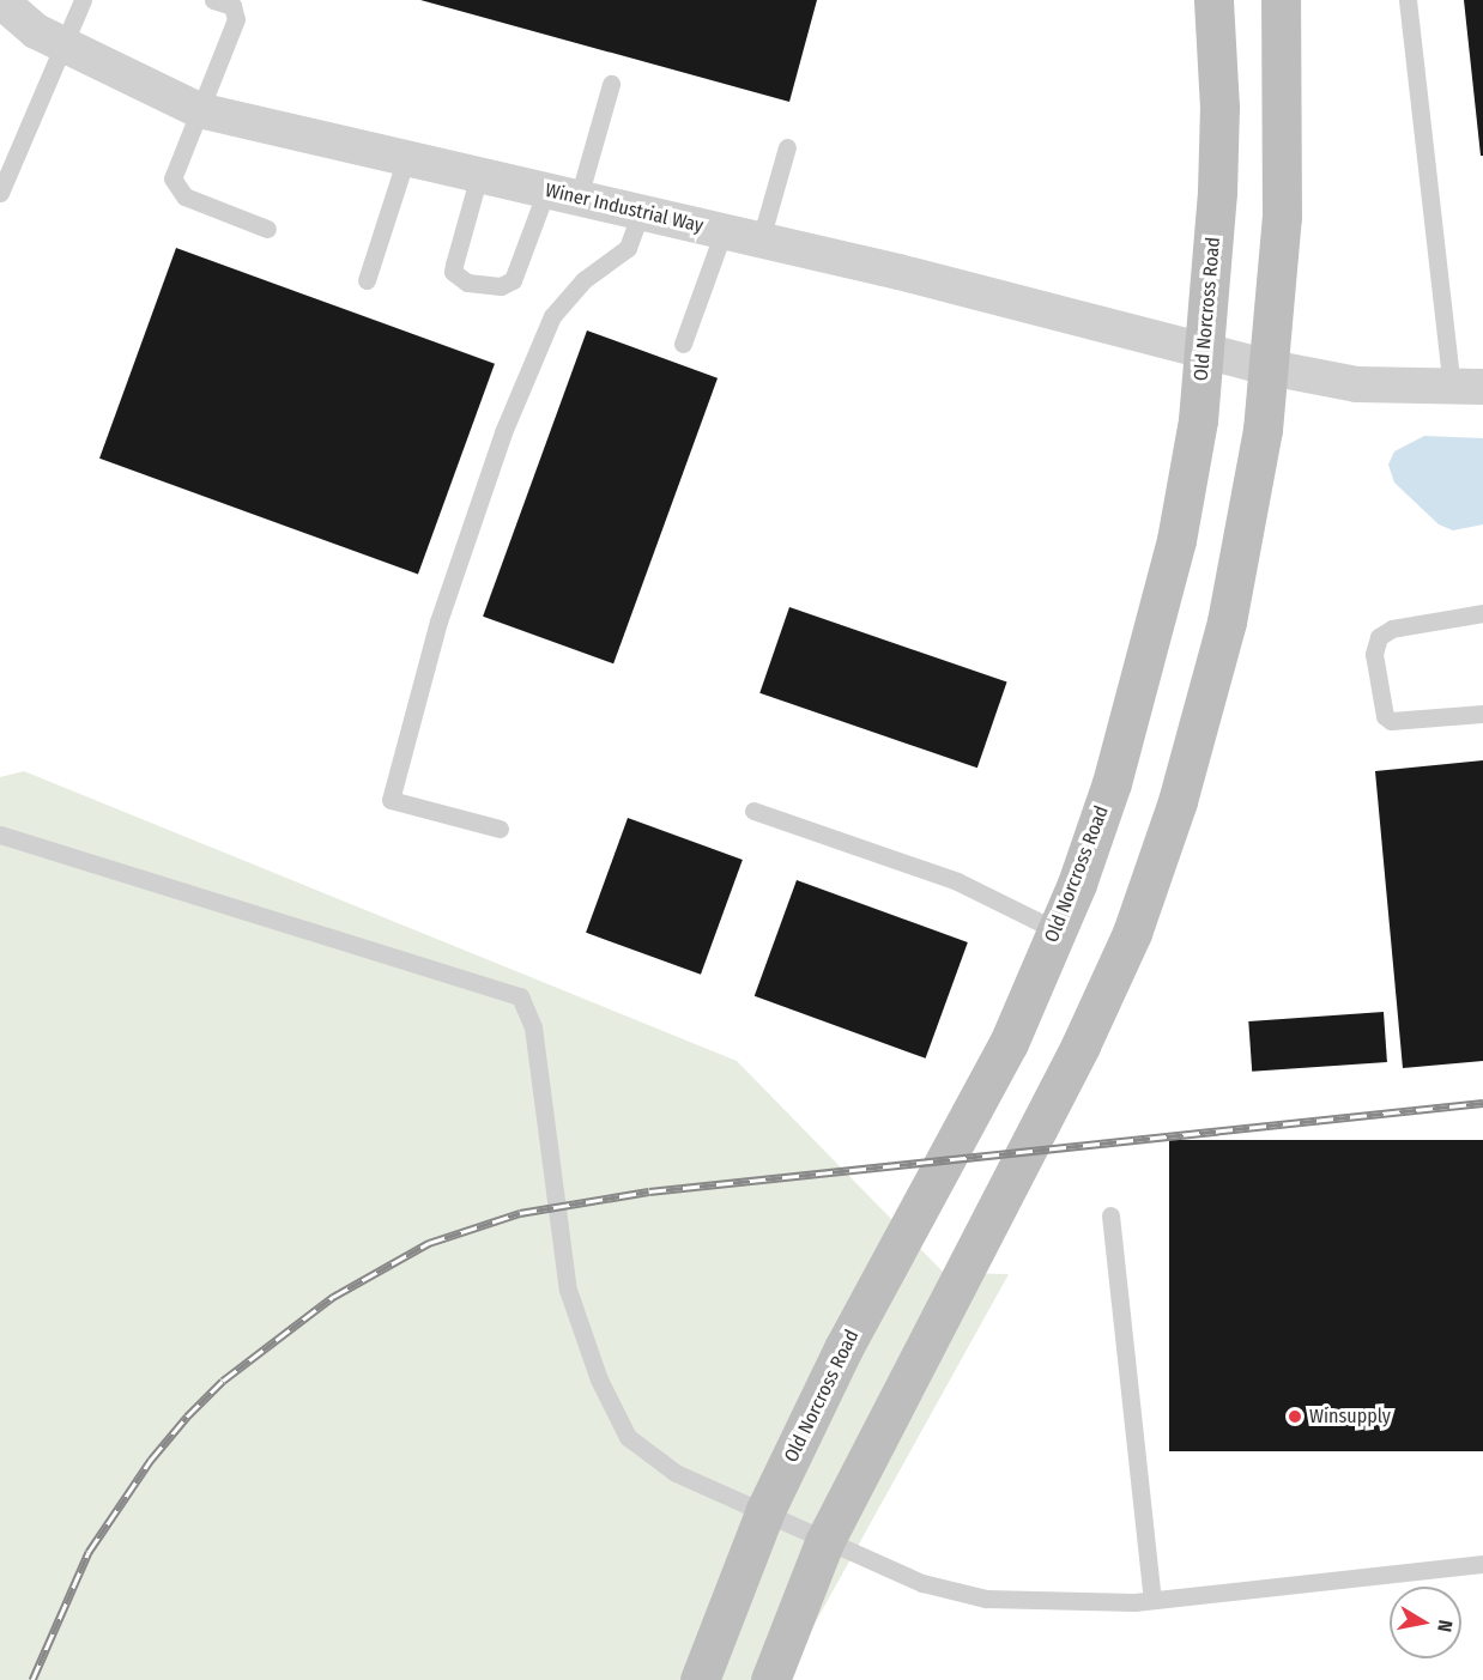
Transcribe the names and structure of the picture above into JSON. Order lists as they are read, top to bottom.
{
  "streets": {
    "main road": ["Old Norcross Road"],
    "street": ["Winer Industrial Way"]
  },
  "crossings": [
    ["Winer Industrial Way", "Old Norcross Road"]
  ],
  "places": ["Winsupply"],
  "north": "right"
}
